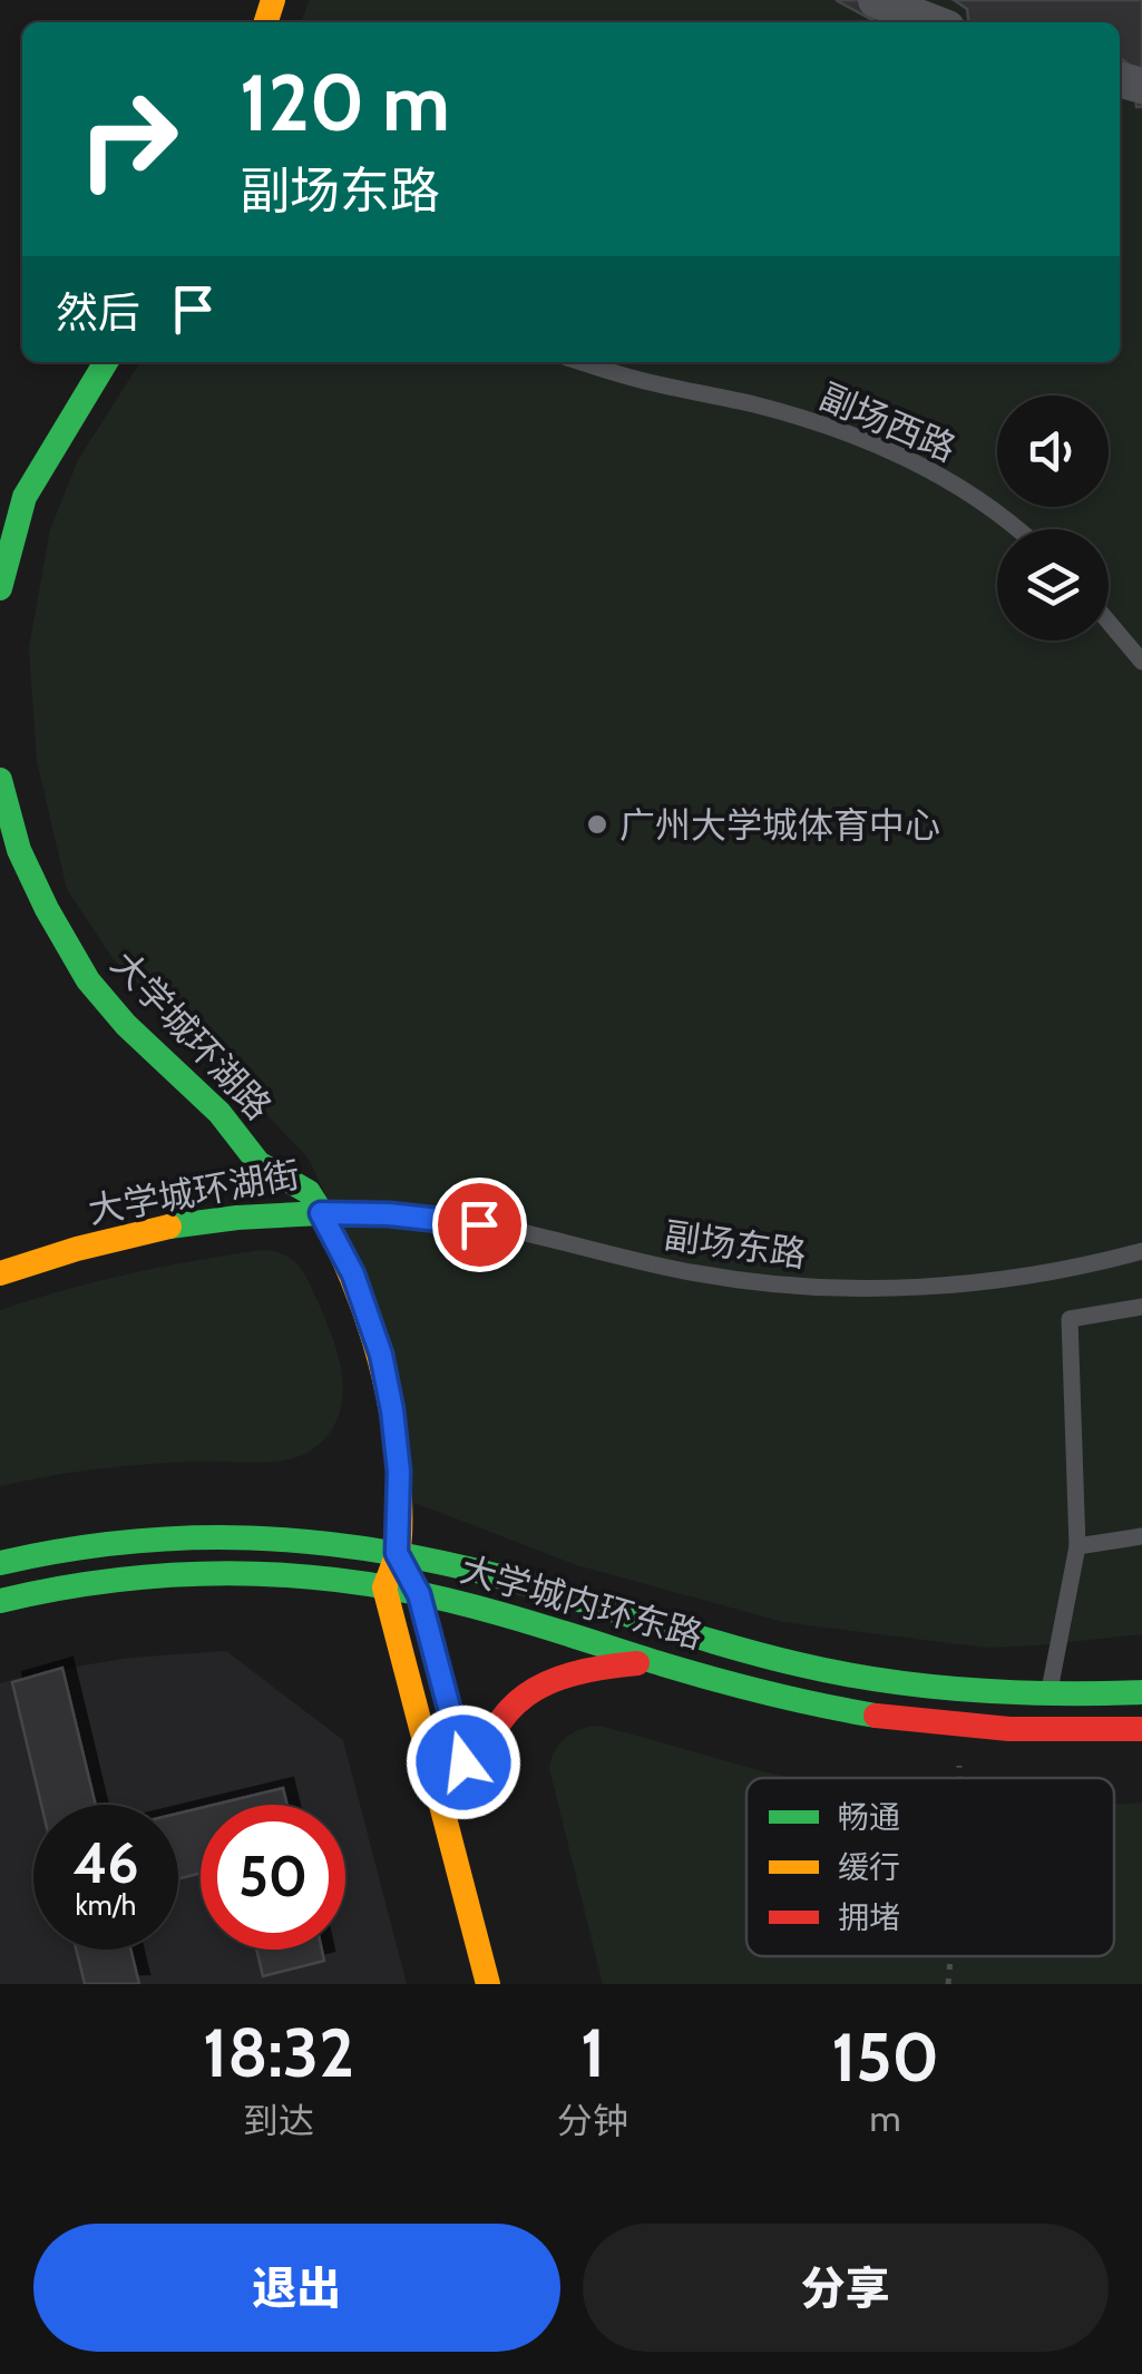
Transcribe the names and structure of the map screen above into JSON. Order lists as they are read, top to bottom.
{
  "streets": {
    "main road": ["大学城环湖路", "大学城环湖街", "大学城内环东路"],
    "lane": ["副场西路", "副场东路"]
  },
  "crossings": [
    ["大学城环湖路", "大学城环湖街"],
    ["大学城环湖路", "副场东路"],
    ["大学城环湖街", "副场东路"]
  ],
  "places": ["广州大学城体育中心"],
  "legend": ["畅通", "缓行", "拥堵"],
  "page": {
    "turn": ["120 m", "副场东路"],
    "then": "然后",
    "speed": "46 km/h",
    "limit": "50",
    "eta": [
      "18:32",
      "到达",
      "1",
      "分钟",
      "150",
      "m"
    ],
    "buttons": ["退出", "分享"]
  }
}
